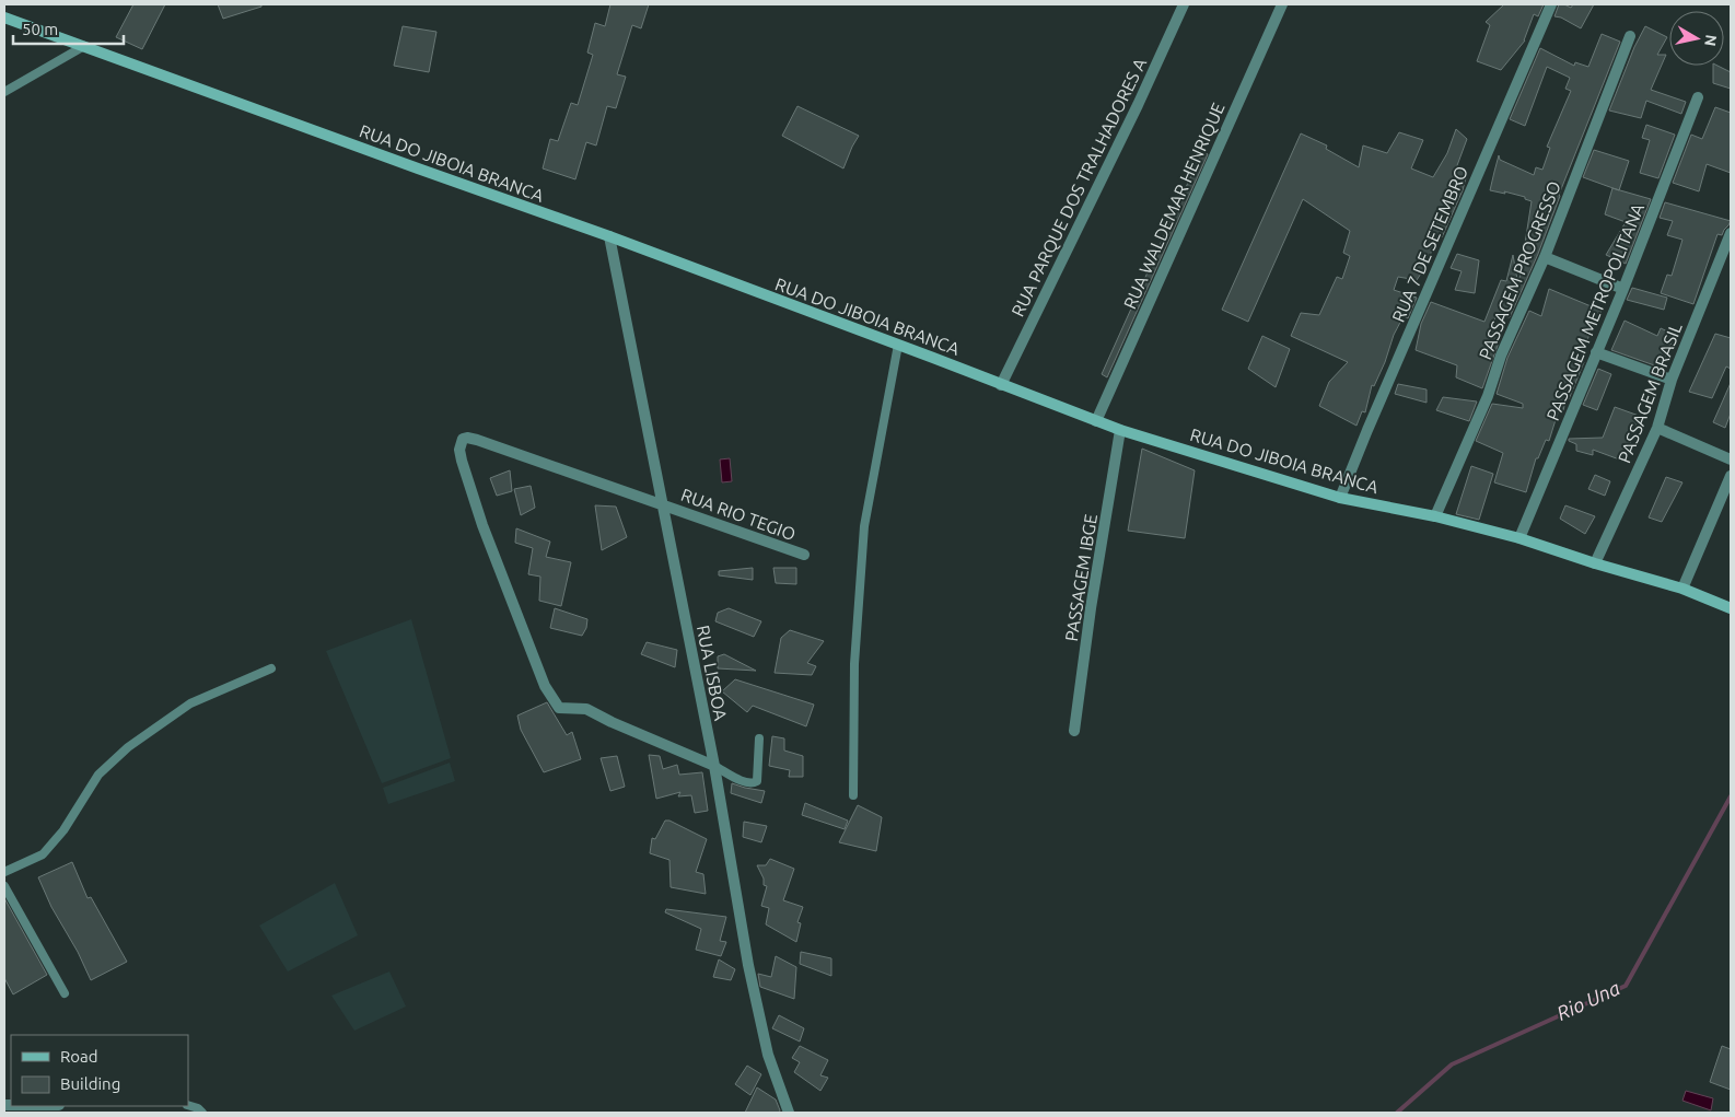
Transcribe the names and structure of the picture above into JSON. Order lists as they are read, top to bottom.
{
  "streets": {
    "main road": ["RUA DO JIBOIA BRANCA"],
    "street": [
      "RUA PARQUE DOS TRALHADORES A",
      "RUA WALDEMAR HENRIQUE",
      "RUA 7 DE SETEMBRO",
      "PASSAGEM PROGRESSO",
      "PASSAGEM METROPOLITANA",
      "PASSAGEM BRASIL",
      "RUA RIO TEGIO",
      "PASSAGEM IBGE",
      "RUA LISBOA"
    ]
  },
  "crossings": [
    ["RUA DO JIBOIA BRANCA", "RUA PARQUE DOS TRALHADORES A"],
    ["RUA DO JIBOIA BRANCA", "RUA WALDEMAR HENRIQUE"],
    ["RUA DO JIBOIA BRANCA", "RUA 7 DE SETEMBRO"],
    ["RUA DO JIBOIA BRANCA", "PASSAGEM PROGRESSO"],
    ["RUA DO JIBOIA BRANCA", "PASSAGEM METROPOLITANA"],
    ["RUA DO JIBOIA BRANCA", "PASSAGEM BRASIL"],
    ["RUA DO JIBOIA BRANCA", "PASSAGEM IBGE"],
    ["RUA DO JIBOIA BRANCA", "RUA LISBOA"],
    ["RUA RIO TEGIO", "RUA LISBOA"]
  ],
  "water": ["Rio Una"],
  "legend": ["Road", "Building"],
  "scale_bar": "50 m",
  "north": "right"
}
